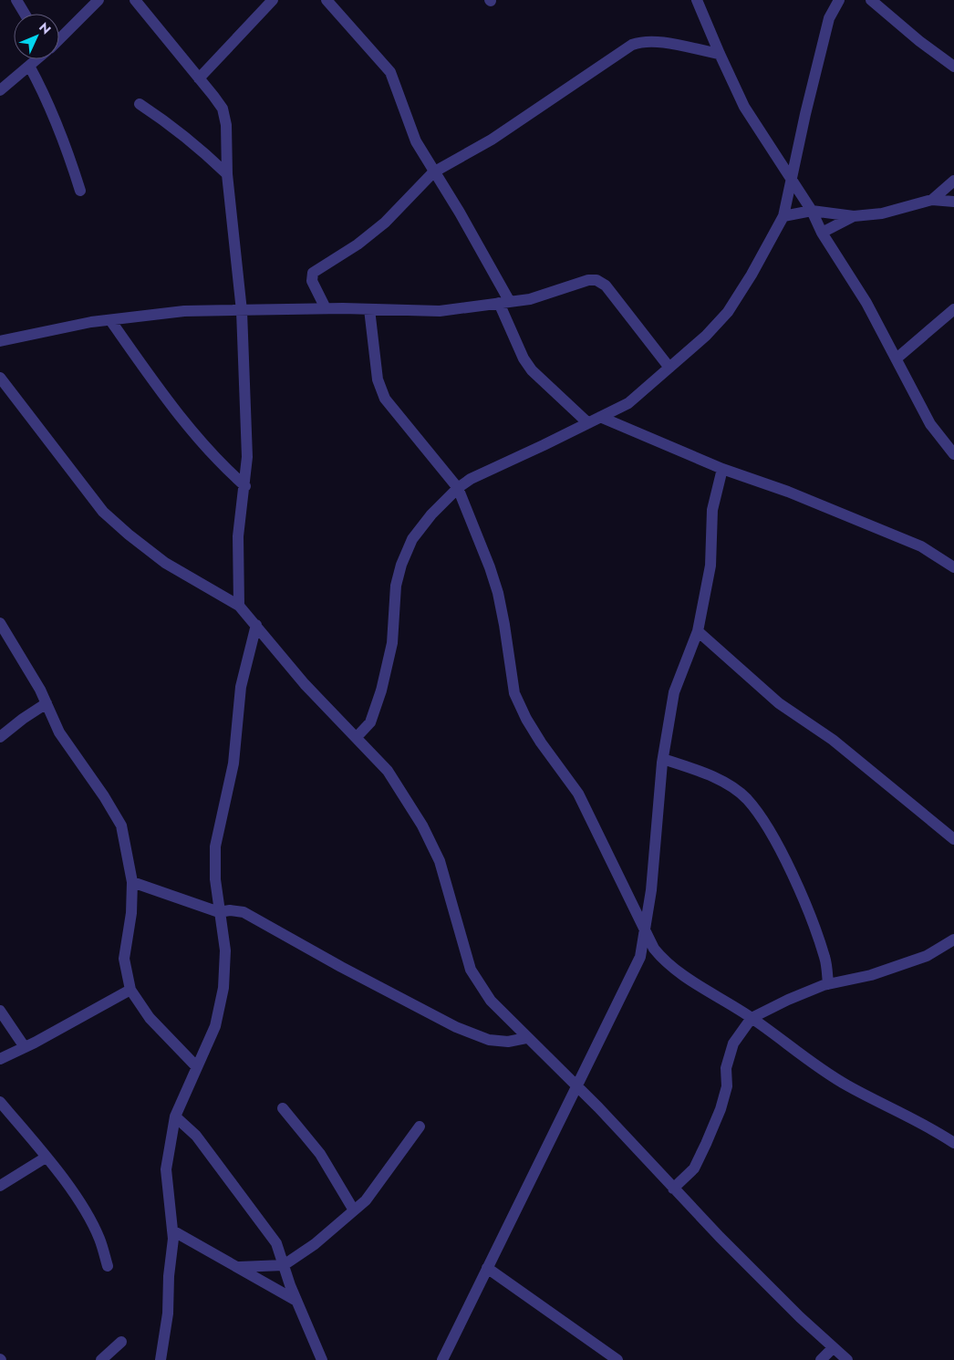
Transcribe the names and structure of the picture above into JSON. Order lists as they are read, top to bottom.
{
  "north": "top right"
}
